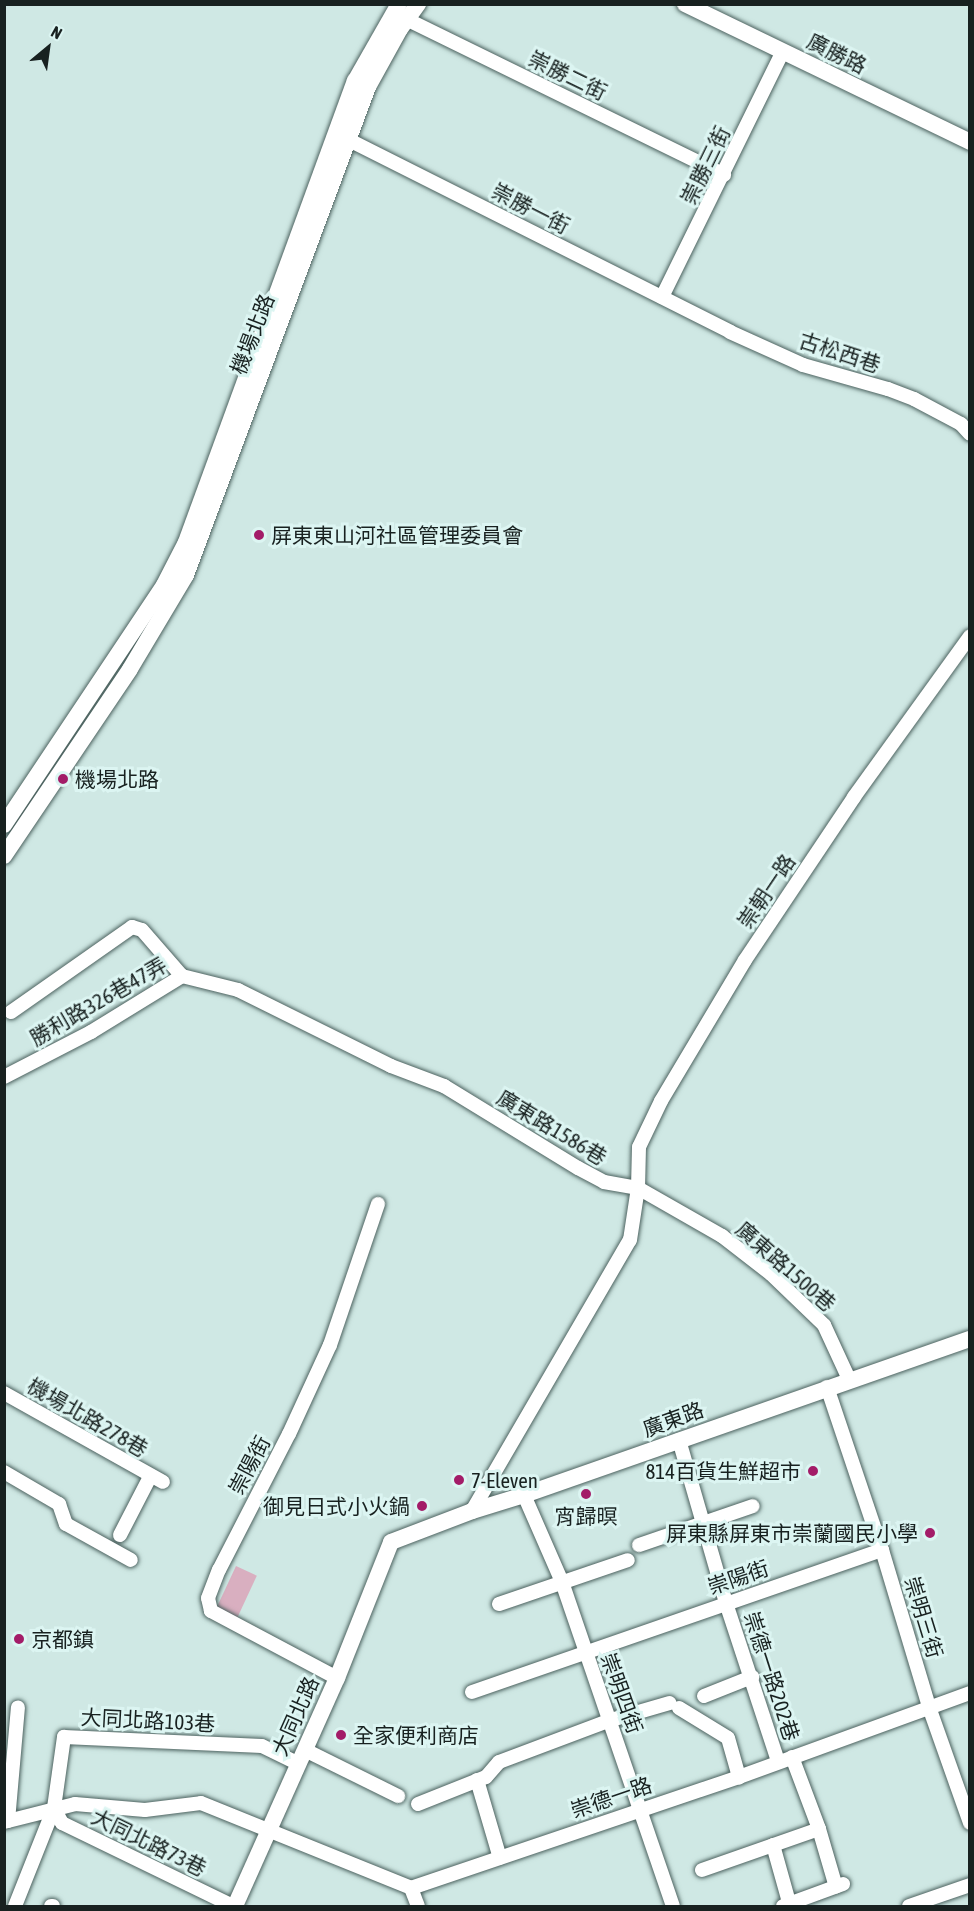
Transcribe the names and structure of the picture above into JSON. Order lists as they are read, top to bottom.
{
  "streets": {
    "street": [
      "廣勝路",
      "崇勝二街",
      "崇勝三街",
      "崇勝一街",
      "機場北路",
      "古松西巷",
      "崇朝一路",
      "勝利路326巷47弄",
      "廣東路1586巷",
      "廣東路1500巷",
      "機場北路278巷",
      "廣東路",
      "崇陽街",
      "崇明三街",
      "崇德一路202巷",
      "崇明四街",
      "大同北路",
      "大同北路103巷",
      "崇德一路",
      "大同北路73巷"
    ]
  },
  "crossings": [
    ["廣勝路", "崇勝三街"],
    ["崇勝二街", "崇勝三街"],
    ["崇勝二街", "機場北路"],
    ["崇勝三街", "崇勝一街"],
    ["崇勝一街", "機場北路"],
    ["崇勝一街", "古松西巷"],
    ["崇朝一路", "廣東路1586巷"],
    ["崇朝一路", "廣東路1500巷"],
    ["勝利路326巷47弄", "廣東路1586巷"],
    ["廣東路1586巷", "廣東路1500巷"],
    ["廣東路1500巷", "廣東路"],
    ["廣東路", "崇明三街"],
    ["廣東路", "崇德一路202巷"],
    ["廣東路", "崇明四街"],
    ["廣東路", "大同北路"],
    ["崇陽街", "崇明三街"],
    ["崇陽街", "崇德一路202巷"],
    ["崇陽街", "崇明四街"],
    ["崇陽街", "大同北路"],
    ["崇明三街", "崇德一路"],
    ["崇德一路202巷", "崇德一路"],
    ["崇明四街", "崇德一路"],
    ["大同北路", "大同北路103巷"],
    ["大同北路", "大同北路73巷"],
    ["大同北路103巷", "大同北路73巷"]
  ],
  "places": [
    "屏東東山河社區管理委員會",
    "機場北路",
    "814百貨生鮮超市",
    "7-Eleven",
    "宵歸暝",
    "御見日式小火鍋",
    "屏東縣屏東市崇蘭國民小學",
    "京都鎮",
    "全家便利商店"
  ],
  "north": "top right"
}
